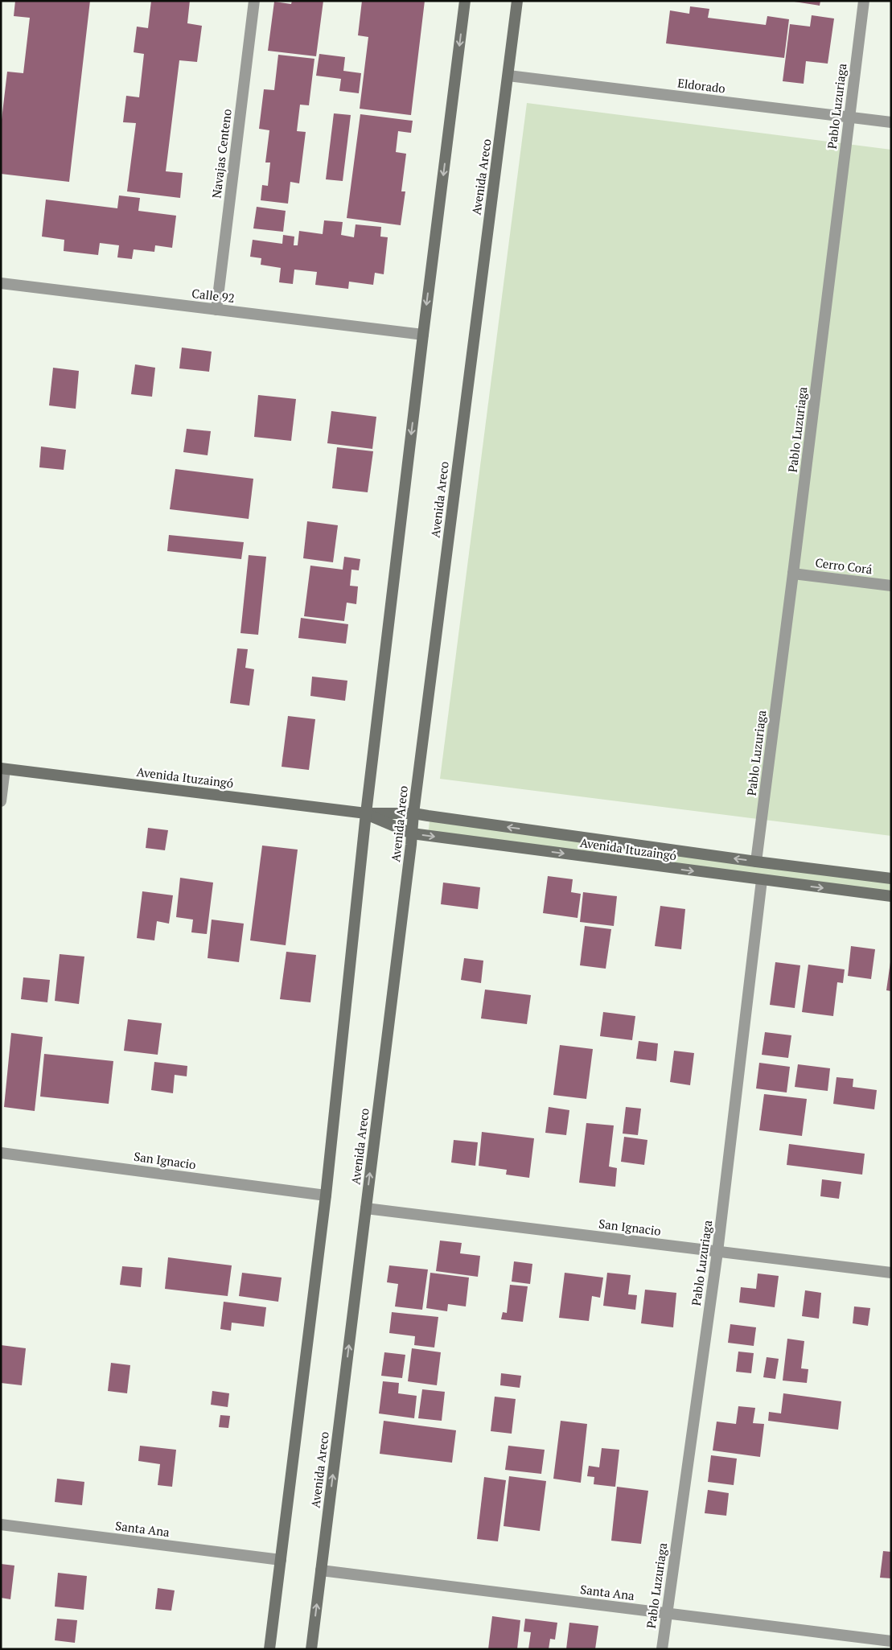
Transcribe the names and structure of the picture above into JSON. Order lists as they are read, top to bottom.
{
  "streets": {
    "main road": ["Avenida Areco", "Avenida Ituzaingó"],
    "street": [
      "Eldorado",
      "Pablo Luzuriaga",
      "Navajas Centeno",
      "Calle 92",
      "Cerro Corá",
      "San Ignacio",
      "Santa Ana"
    ]
  },
  "crossings": [
    ["Eldorado", "Pablo Luzuriaga"],
    ["Eldorado", "Avenida Areco"],
    ["Pablo Luzuriaga", "Cerro Corá"],
    ["Pablo Luzuriaga", "Avenida Ituzaingó"],
    ["Pablo Luzuriaga", "San Ignacio"],
    ["Pablo Luzuriaga", "Santa Ana"],
    ["Navajas Centeno", "Calle 92"],
    ["Avenida Areco", "Avenida Ituzaingó"],
    ["Avenida Areco", "San Ignacio"],
    ["Avenida Areco", "Santa Ana"]
  ]
}
